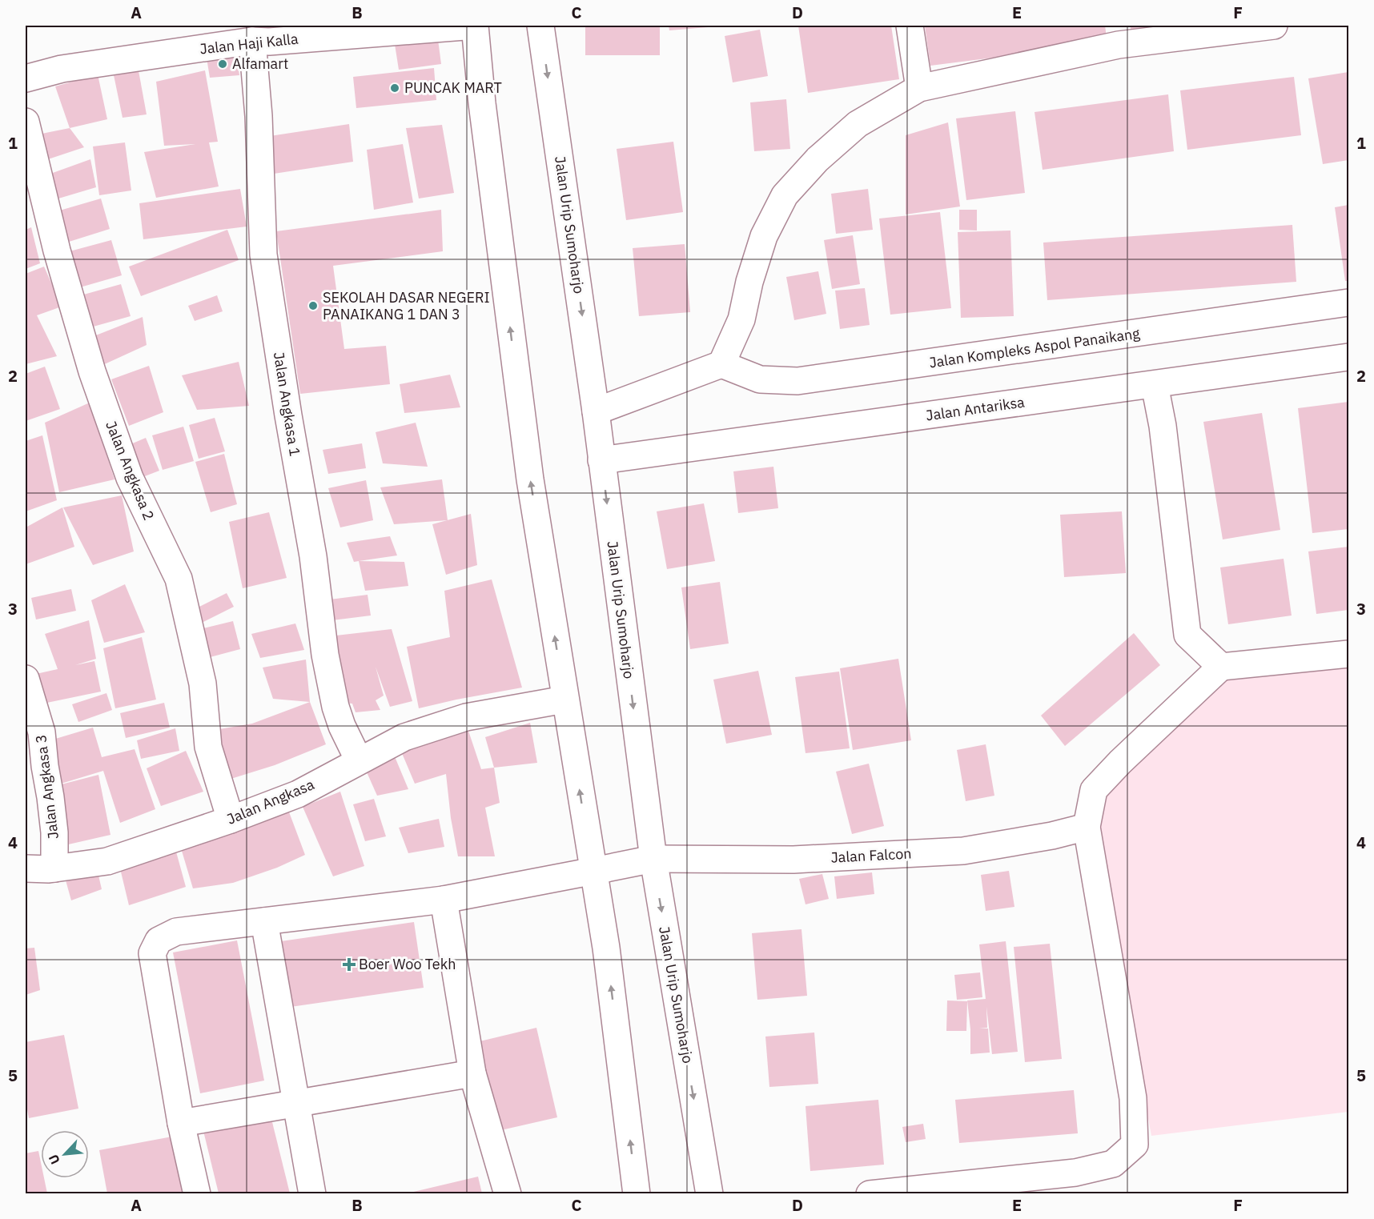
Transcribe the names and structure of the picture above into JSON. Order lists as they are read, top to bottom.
{
  "streets": {
    "main road": [
      "Jalan Haji Kalla",
      "Jalan Urip Sumoharjo",
      "Jalan Kompleks Aspol Panaikang",
      "Jalan Angkasa 1",
      "Jalan Antariksa",
      "Jalan Angkasa 2",
      "Jalan Angkasa 3",
      "Jalan Angkasa",
      "Jalan Falcon"
    ]
  },
  "crossings": [
    ["Jalan Haji Kalla", "Jalan Angkasa 1"],
    ["Jalan Urip Sumoharjo", "Jalan Antariksa"],
    ["Jalan Urip Sumoharjo", "Jalan Falcon"],
    ["Jalan Angkasa 1", "Jalan Angkasa"],
    ["Jalan Angkasa 2", "Jalan Angkasa"],
    ["Jalan Angkasa 3", "Jalan Angkasa"]
  ],
  "places": {
    "other": ["Alfamart", "PUNCAK MART", "SEKOLAH DASAR NEGERI PANAIKANG 1 DAN 3"],
    "health": ["Boer Woo Tekh"]
  },
  "north": "bottom left",
  "grid": {
    "columns": [
      "A",
      "B",
      "C",
      "D",
      "E",
      "F"
    ],
    "rows": [
      "1",
      "2",
      "3",
      "4",
      "5"
    ]
  }
}
